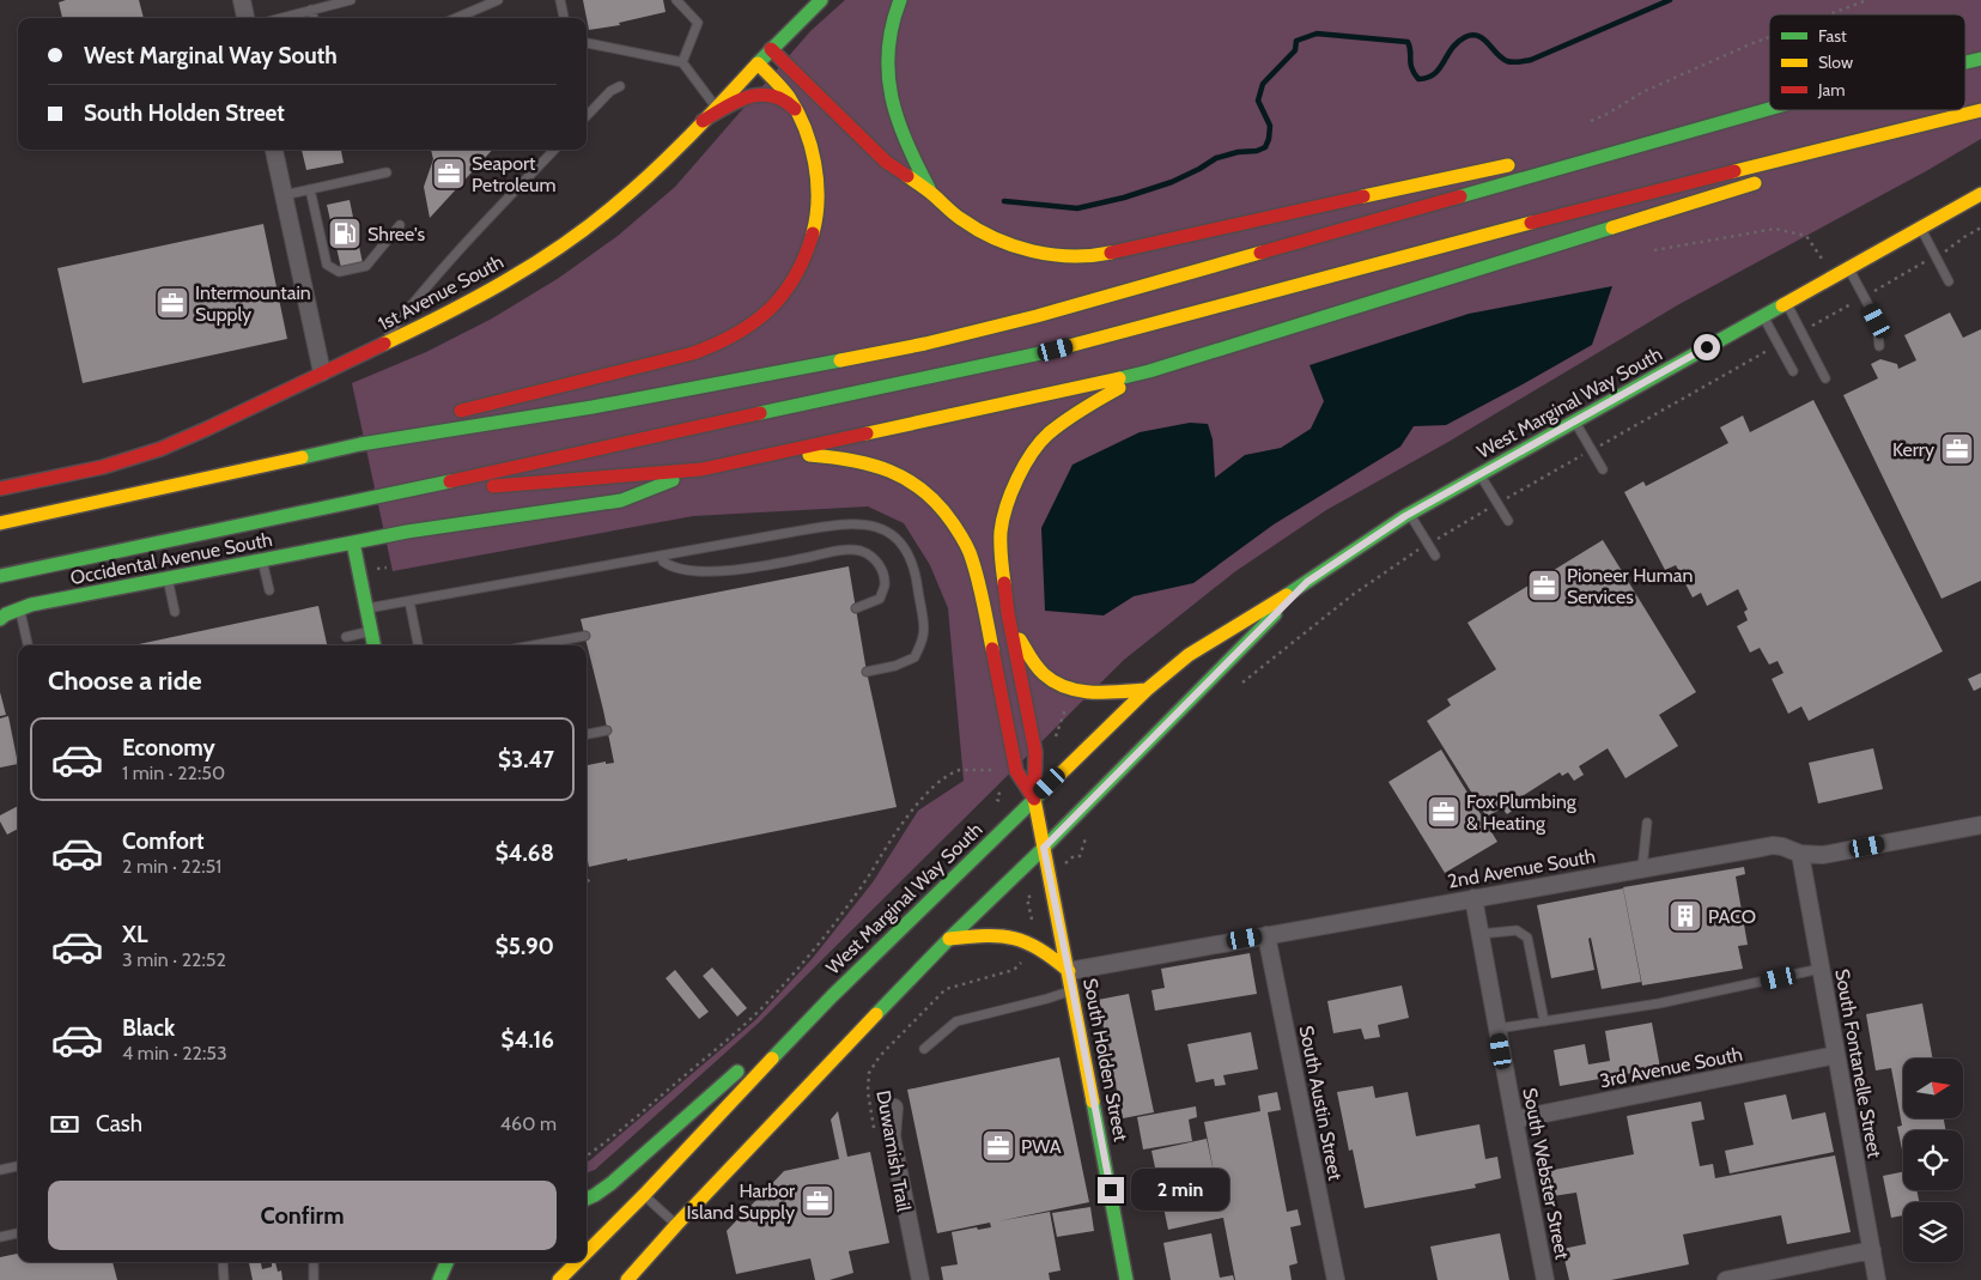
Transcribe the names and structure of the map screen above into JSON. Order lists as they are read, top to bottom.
{
  "streets": {
    "main road": [
      "1st Avenue South",
      "West Marginal Way South",
      "Occidental Avenue South",
      "South Holden Street"
    ],
    "street": [
      "2nd Avenue South",
      "South Fontanelle Street",
      "3rd Avenue South",
      "South Austin Street",
      "South Webster Street"
    ],
    "path": ["Duwamish Trail"]
  },
  "crossings": [
    ["West Marginal Way South", "South Holden Street"],
    ["2nd Avenue South", "South Holden Street"],
    ["2nd Avenue South", "South Fontanelle Street"],
    ["2nd Avenue South", "South Austin Street"],
    ["2nd Avenue South", "South Webster Street"],
    ["South Fontanelle Street", "3rd Avenue South"],
    ["3rd Avenue South", "South Webster Street"]
  ],
  "places": {
    "office": [
      "Seaport Petroleum",
      "Intermountain Supply",
      "Kerry",
      "Pioneer Human Services",
      "Fox Plumbing & Heating",
      "PWA",
      "Harbor Island Supply"
    ],
    "fuel station": ["Shree's"],
    "building": ["PACO"]
  },
  "legend": ["Fast", "Slow", "Jam"],
  "north": "right",
  "page": {
    "banner": ["West Marginal Way South", "South Holden Street"],
    "heading": "Choose a ride",
    "list": [
      {
        "name": "Economy",
        "note": "1 min · 22:50",
        "value": "$3.47"
      },
      {
        "name": "Comfort",
        "note": "2 min · 22:51",
        "value": "$4.68"
      },
      {
        "name": "XL",
        "note": "3 min · 22:52",
        "value": "$5.90"
      },
      {
        "name": "Black",
        "note": "4 min · 22:53",
        "value": "$4.16"
      }
    ],
    "pay": ["Cash", "460 m"],
    "bubble": "2 min",
    "buttons": "Confirm"
  }
}
